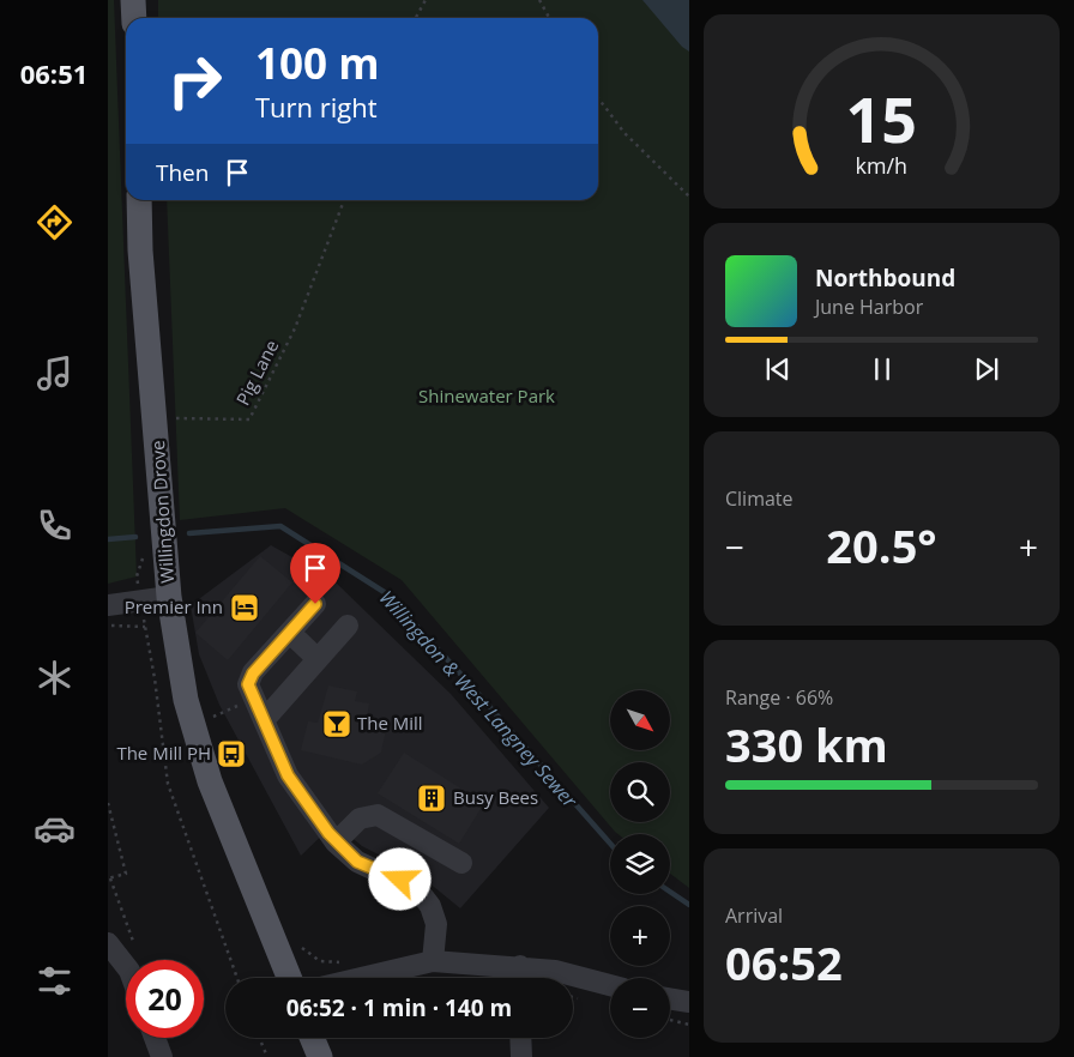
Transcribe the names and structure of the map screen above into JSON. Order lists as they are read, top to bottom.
{
  "streets": {
    "main road": ["Willingdon Drove"],
    "path": ["Pig Lane"]
  },
  "water": ["Willingdon & West Langney Sewer"],
  "parks": ["Shinewater Park"],
  "places": {
    "hotel": ["Premier Inn"],
    "bar": ["The Mill"],
    "bus stop": ["The Mill PH"],
    "building": ["Busy Bees"]
  },
  "north": "bottom right",
  "page": {
    "tabs": "06:51",
    "turn": ["100 m", "Turn right"],
    "then": "Then",
    "song": ["Northbound", "June Harbor"],
    "tile": [
      "Climate",
      ["Range · 66%", "330 km"],
      ["Arrival", "06:52"]
    ],
    "heat": ["−", "20.5°", "+"],
    "map_buttons": ["+", "−"],
    "limit": "20",
    "trip": "06:52 · 1 min · 140 m",
    "gauge": ["15", "km/h"]
  }
}
